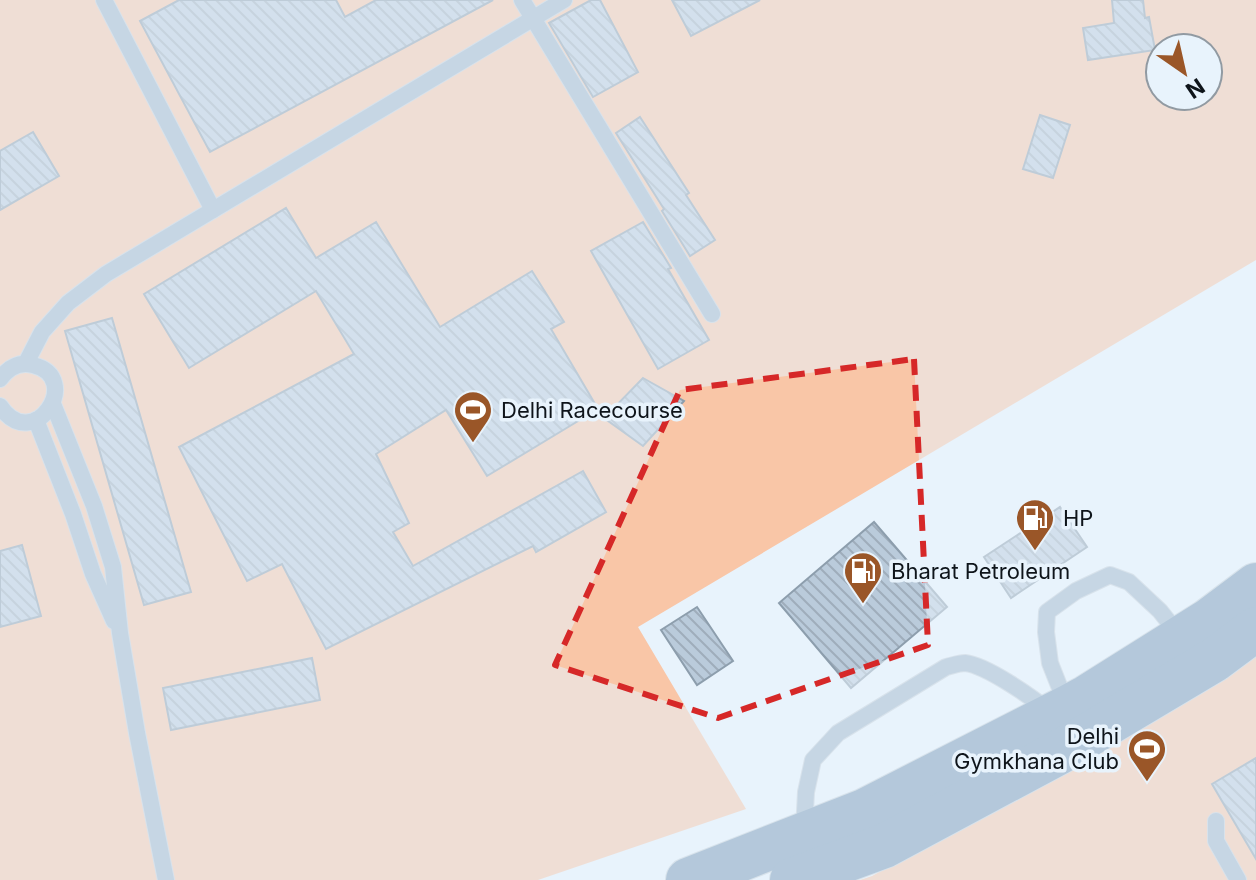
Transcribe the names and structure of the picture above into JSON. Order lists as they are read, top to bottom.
{
  "places": {
    "sports": ["Delhi Racecourse", "Delhi Gymkhana Club"],
    "fuel station": ["HP", "Bharat Petroleum"]
  },
  "north": "bottom right"
}
